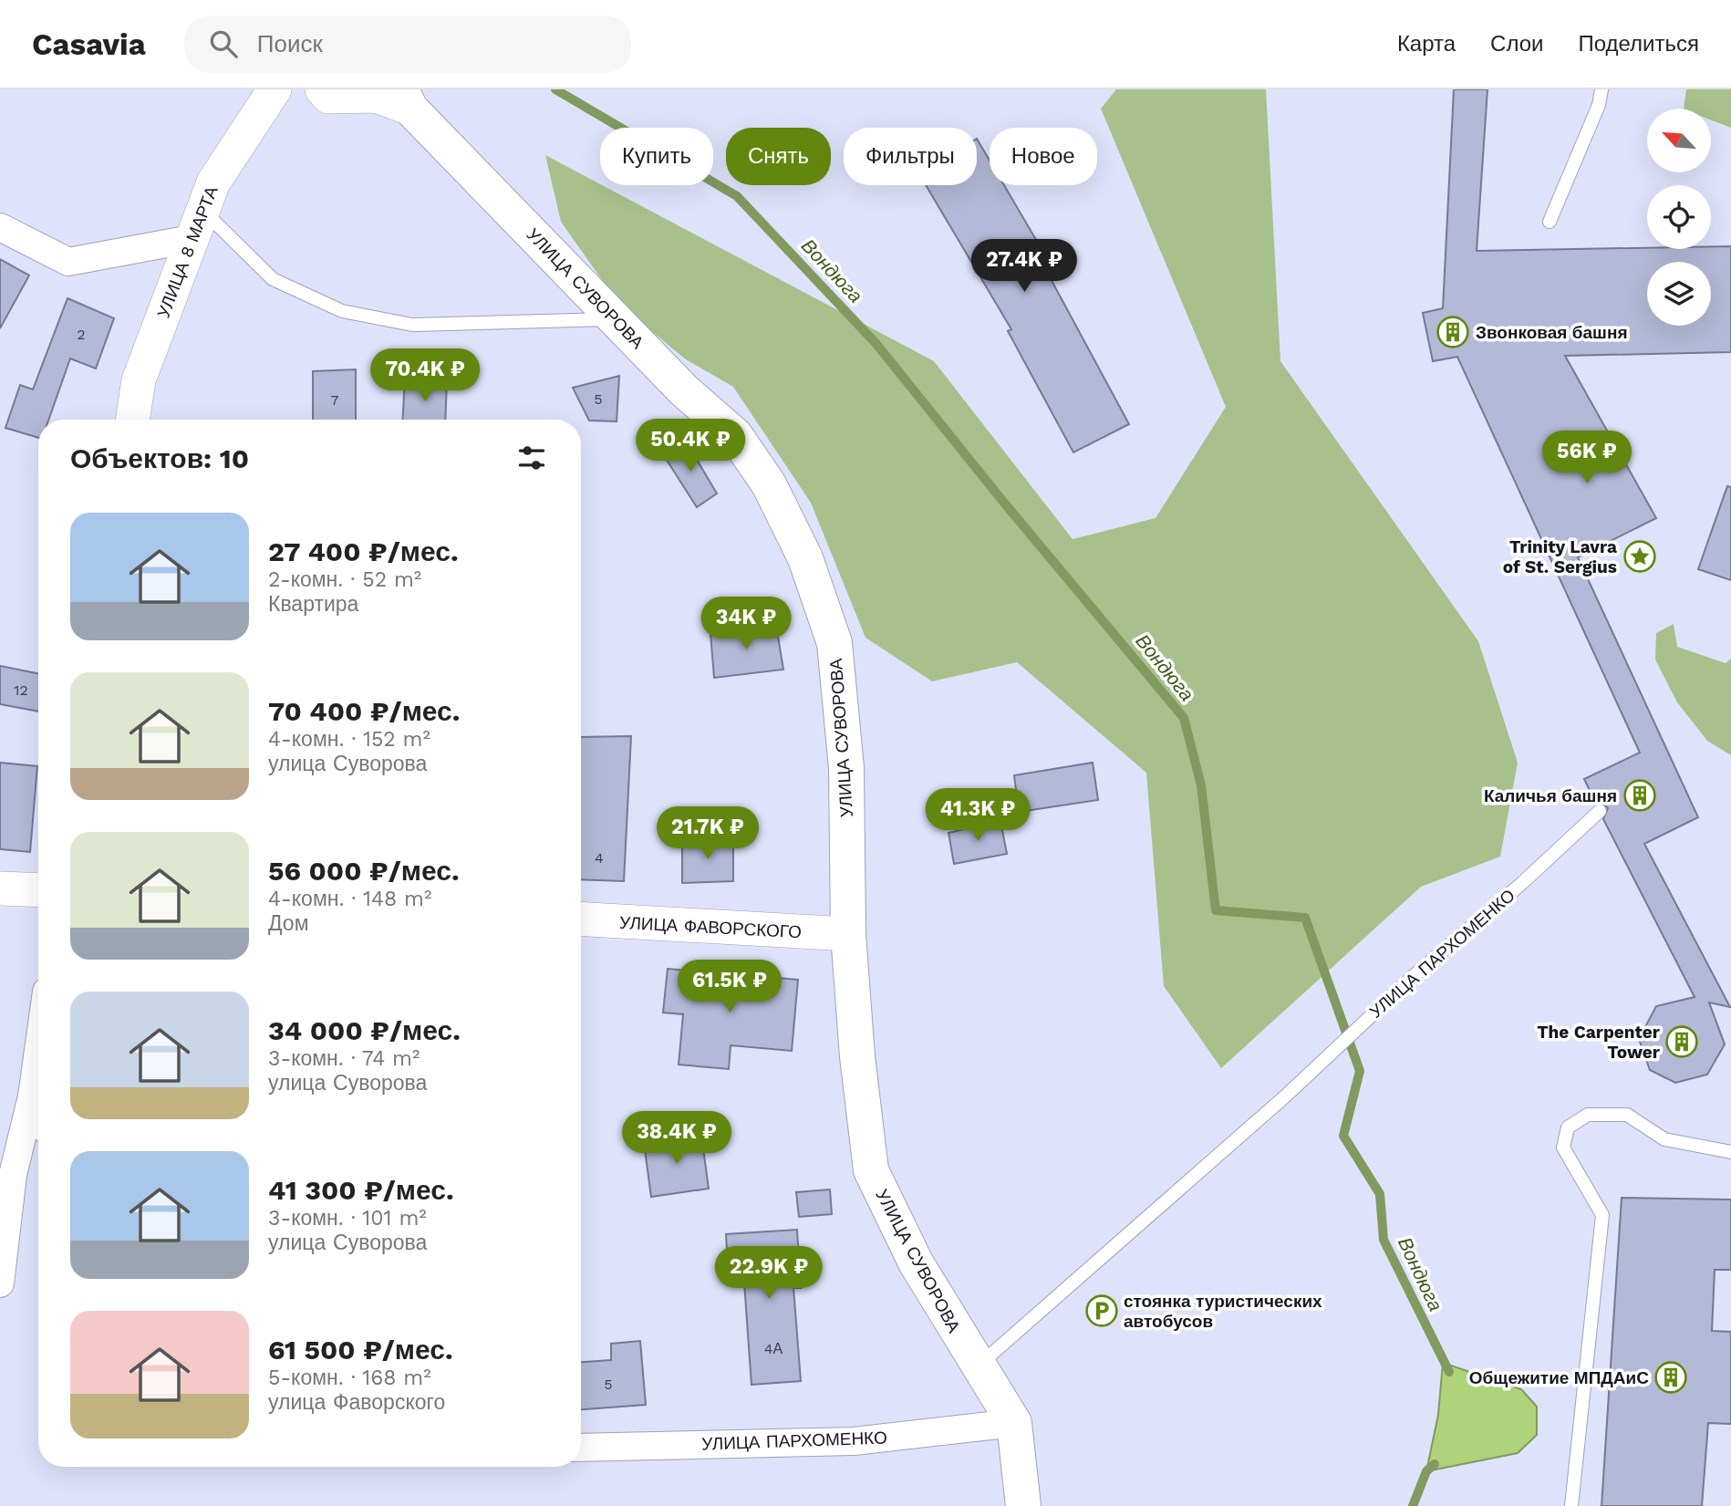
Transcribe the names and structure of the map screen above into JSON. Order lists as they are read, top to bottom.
{
  "streets": {
    "main road": ["УЛИЦА СУВОРОВА"],
    "street": ["УЛИЦА 8 МАРТА", "УЛИЦА ФАВОРСКОГО", "УЛИЦА ПАРХОМЕНКО"]
  },
  "crossings": [
    ["УЛИЦА СУВОРОВА", "УЛИЦА ФАВОРСКОГО"],
    ["УЛИЦА СУВОРОВА", "УЛИЦА ПАРХОМЕНКО"]
  ],
  "water": ["Вондюга"],
  "places": {
    "building": [
      "Звонковая башня",
      "Каличья башня",
      "The Carpenter Tower",
      "Общежитие МПДАиС"
    ],
    "place": ["Trinity Lavra of St. Sergius"],
    "parking": ["стоянка туристических автобусов"]
  },
  "house_numbers": [
    "2",
    "5",
    "7",
    "12",
    "4",
    "4А",
    "5"
  ],
  "north": "top left",
  "page": {
    "header": "Casavia",
    "search": "Поиск",
    "nav": ["Карта", "Слои", "Поделиться"],
    "chip": [
      "Купить",
      "Снять",
      "Фильтры",
      "Новое"
    ],
    "price": [
      "27.4K ₽",
      "70.4K ₽",
      "50.4K ₽",
      "56K ₽",
      "34K ₽",
      "41.3K ₽",
      "21.7K ₽",
      "61.5K ₽",
      "38.4K ₽",
      "22.9K ₽"
    ],
    "heading": "Объектов: 10",
    "list": [
      {
        "name": "27 400 ₽/мес.",
        "note": "2-комн. · 52 m² · Квартира"
      },
      {
        "name": "70 400 ₽/мес.",
        "note": "4-комн. · 152 m² · улица Суворова"
      },
      {
        "name": "56 000 ₽/мес.",
        "note": "4-комн. · 148 m² · Дом"
      },
      {
        "name": "34 000 ₽/мес.",
        "note": "3-комн. · 74 m² · улица Суворова"
      },
      {
        "name": "41 300 ₽/мес.",
        "note": "3-комн. · 101 m² · улица Суворова"
      },
      {
        "name": "61 500 ₽/мес.",
        "note": "5-комн. · 168 m² · улица Фаворского"
      }
    ]
  }
}
